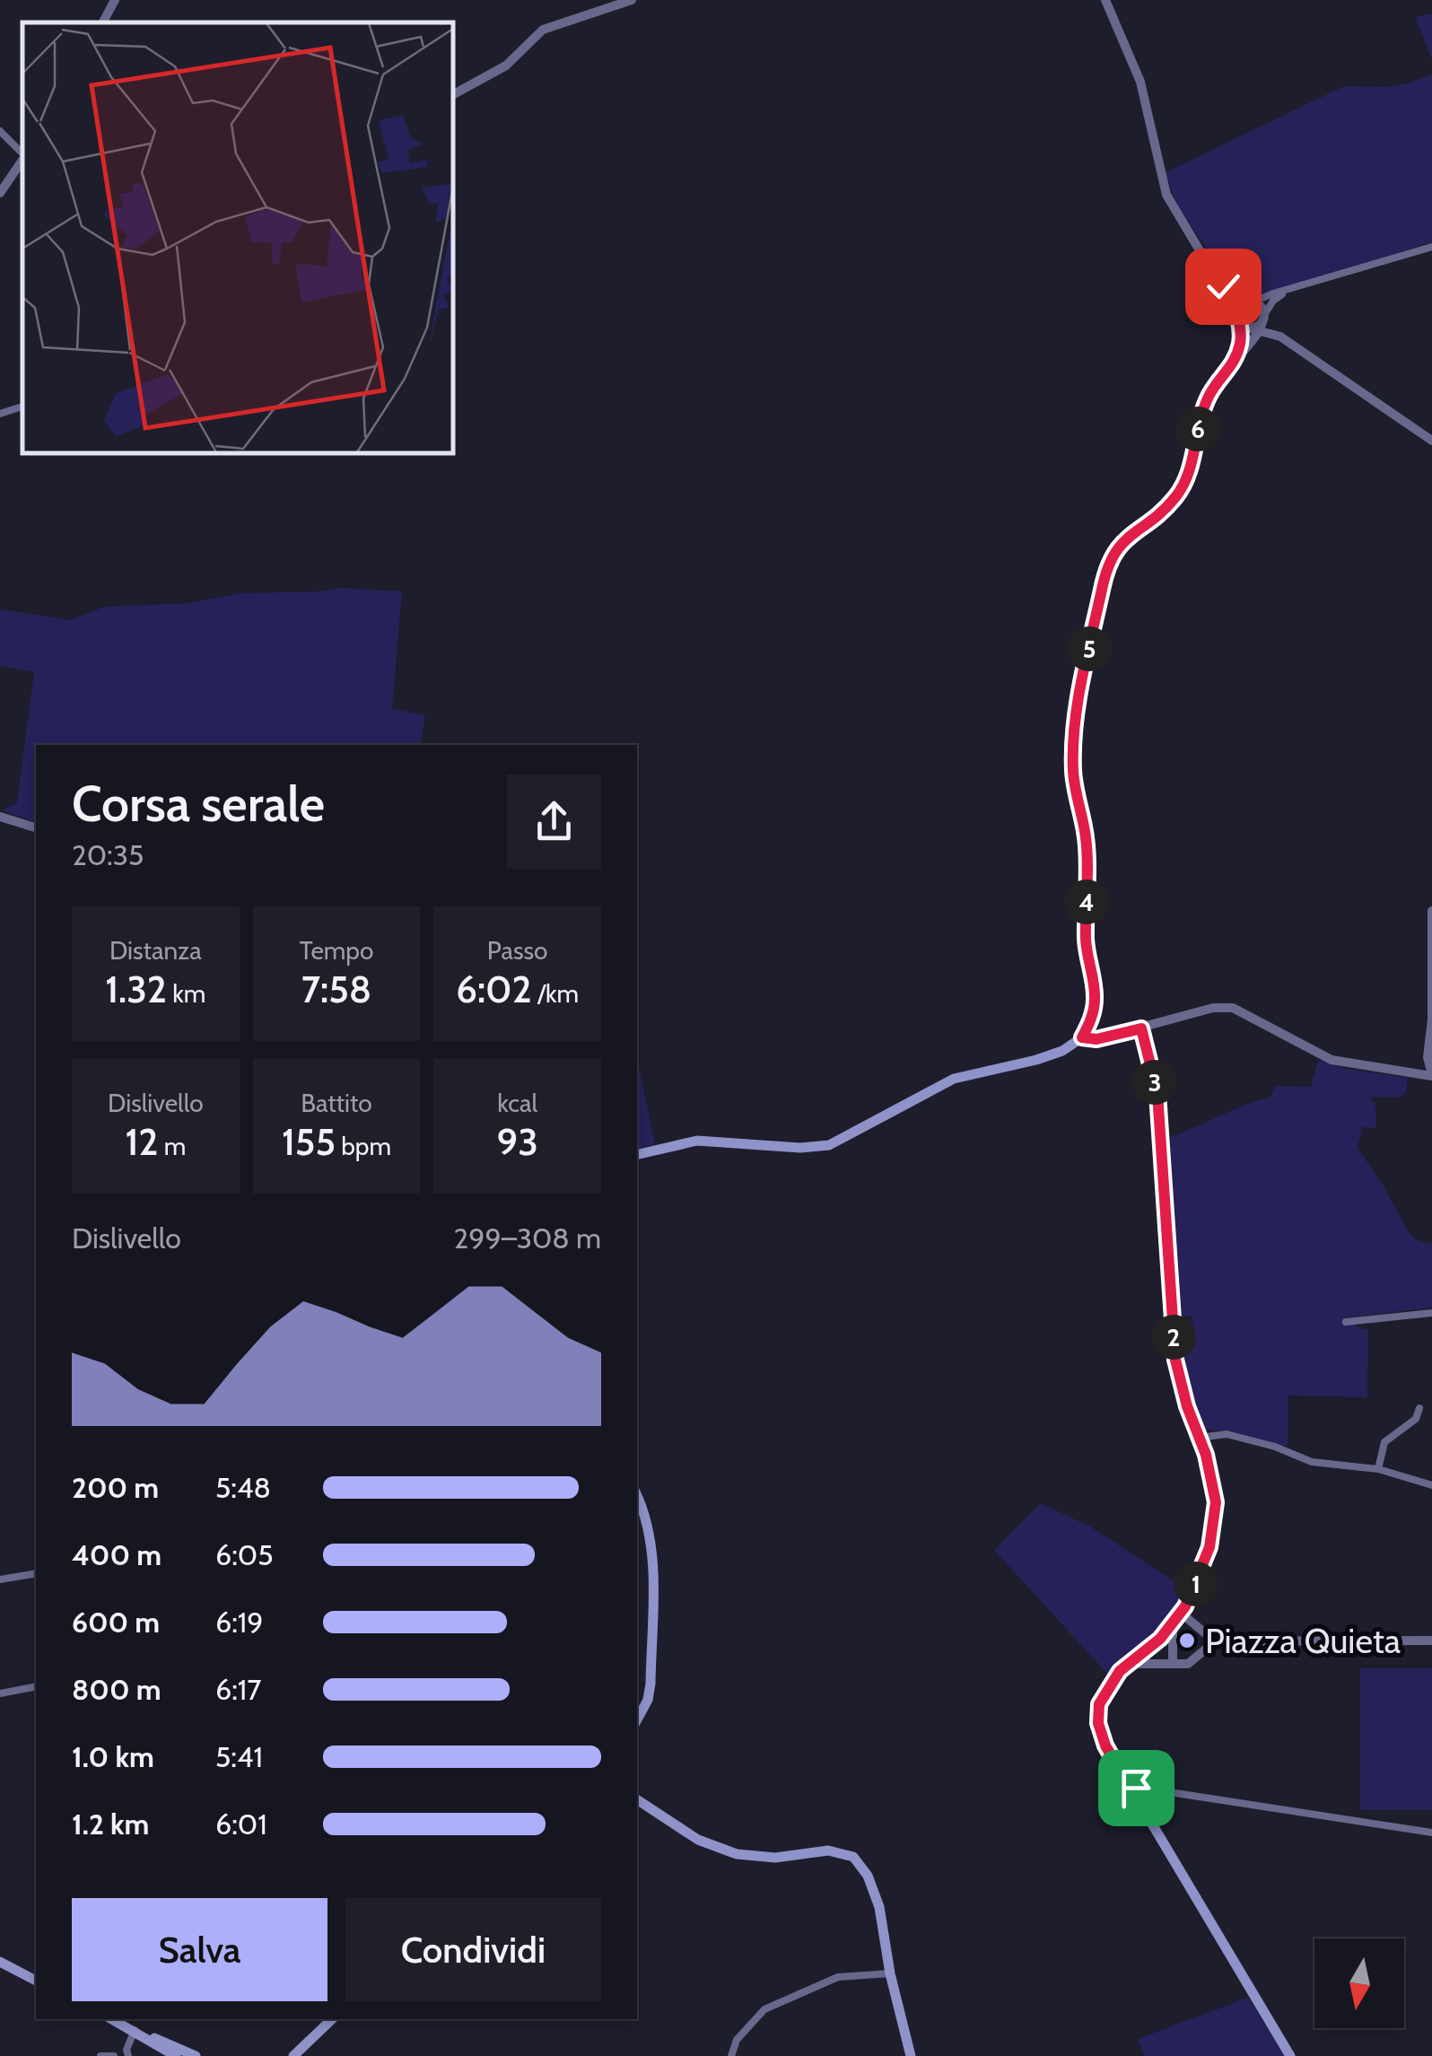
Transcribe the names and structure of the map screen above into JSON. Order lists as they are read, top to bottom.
{
  "places": ["Piazza Quieta"],
  "north": "bottom",
  "page": {
    "pins": [
      "6",
      "5",
      "4",
      "3",
      "2",
      "1"
    ],
    "heading": ["Corsa serale", "20:35"],
    "stats": [
      ["Distanza", "1.32 km"],
      ["Tempo", "7:58"],
      ["Passo", "6:02 /km"],
      ["Dislivello", "12 m"],
      ["Battito", "155 bpm"],
      ["kcal", "93"]
    ],
    "chart": ["Dislivello", "299–308 m"],
    "list": [
      {
        "name": "200 m",
        "note": "5:48"
      },
      {
        "name": "400 m",
        "note": "6:05"
      },
      {
        "name": "600 m",
        "note": "6:19"
      },
      {
        "name": "800 m",
        "note": "6:17"
      },
      {
        "name": "1.0 km",
        "note": "5:41"
      },
      {
        "name": "1.2 km",
        "note": "6:01"
      }
    ],
    "buttons": ["Salva", "Condividi"]
  }
}
